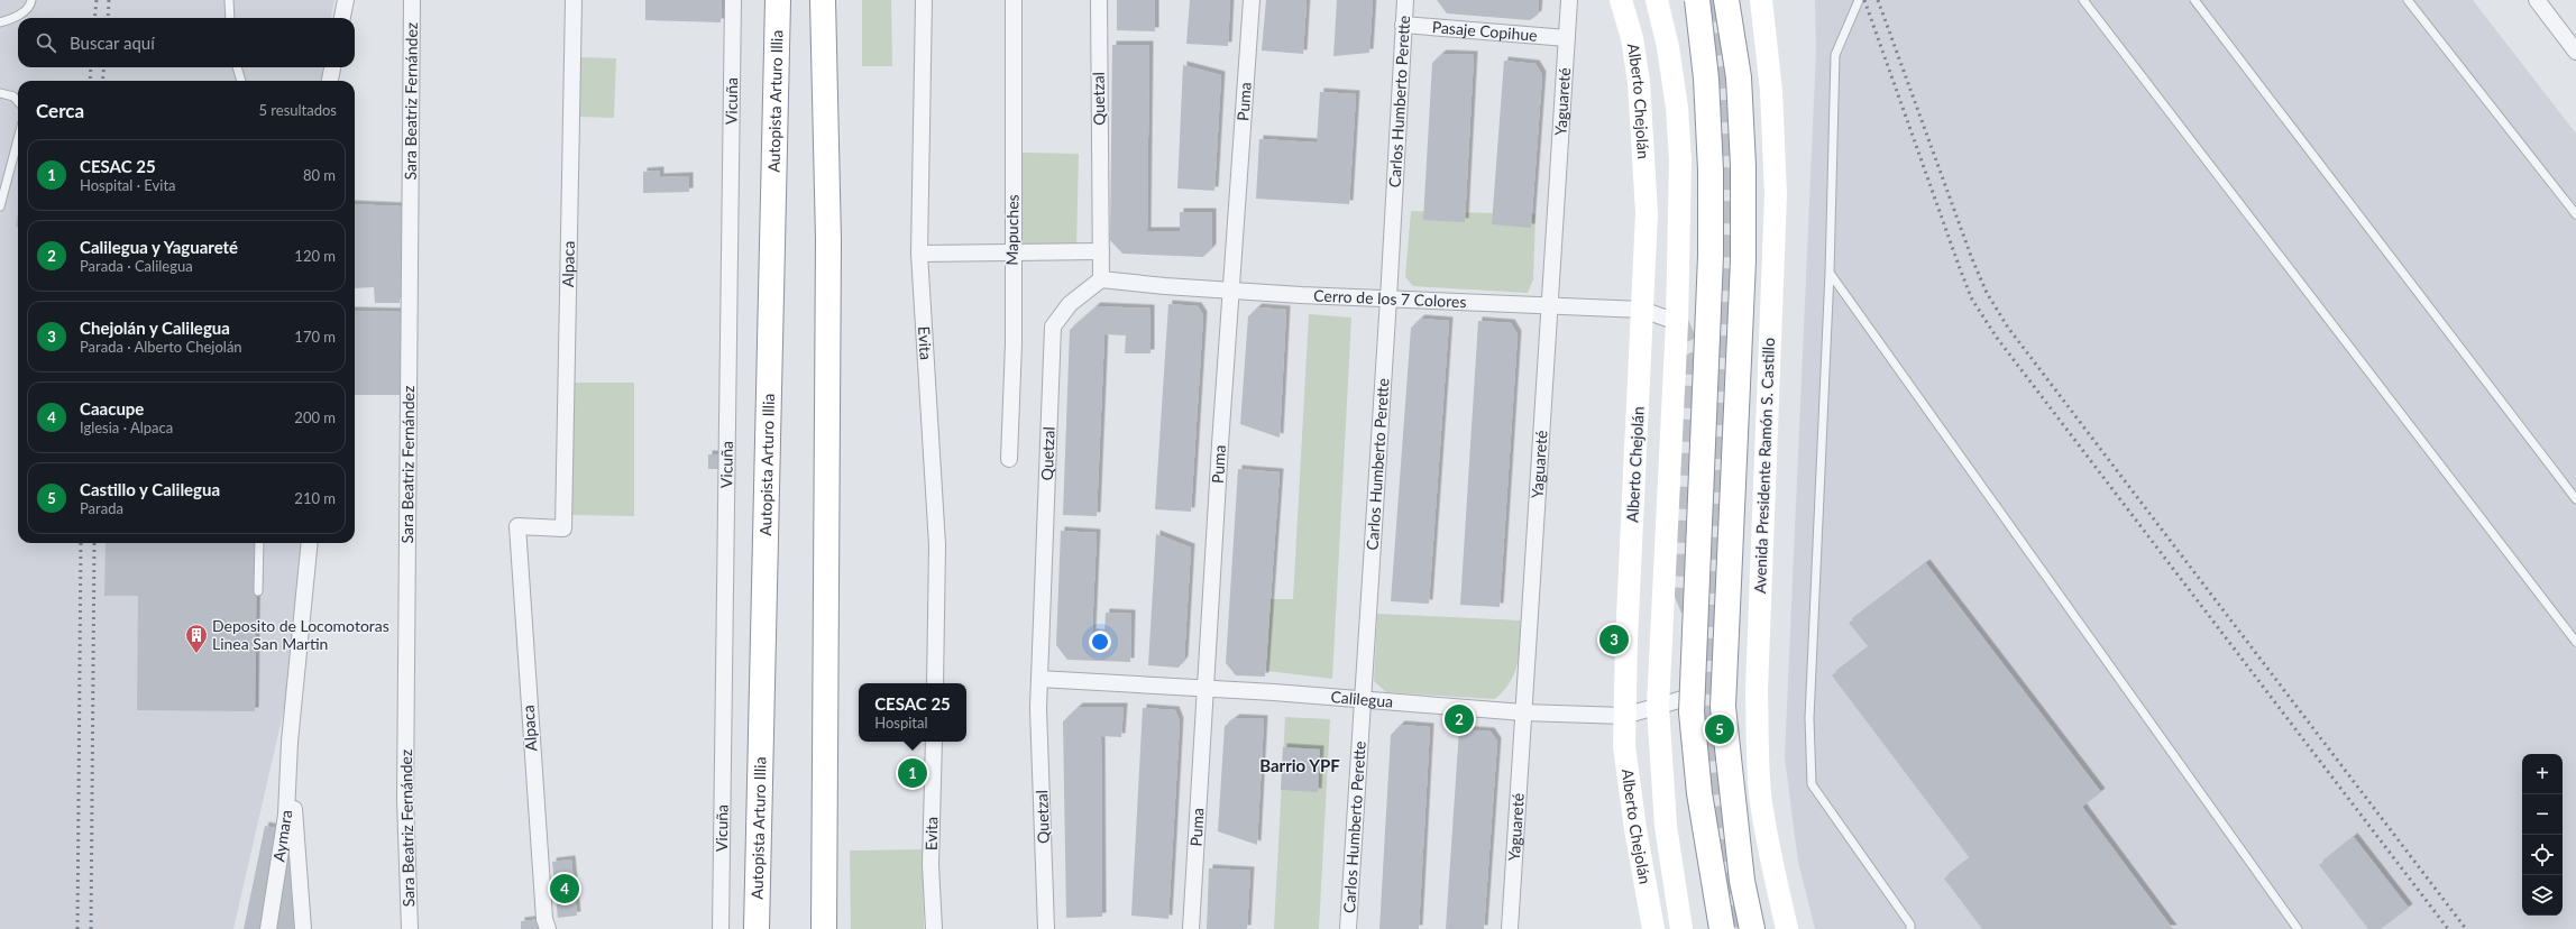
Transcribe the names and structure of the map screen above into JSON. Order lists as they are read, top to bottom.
{
  "streets": {
    "highway": ["Autopista Arturo Illia"],
    "main road": ["Alberto Chejolán", "Avenida Presidente Ramón S. Castillo"],
    "street": [
      "Pasaje Copihue",
      "Quetzal",
      "Sara Beatriz Fernández",
      "Vicuña",
      "Puma",
      "Carlos Humberto Perette",
      "Yaguareté",
      "Mapuches",
      "Alpaca",
      "Cerro de los 7 Colores",
      "Evita",
      "Calilegua",
      "Aymara"
    ]
  },
  "crossings": [
    ["Pasaje Copihue", "Carlos Humberto Perette"],
    ["Pasaje Copihue", "Yaguareté"],
    ["Quetzal", "Cerro de los 7 Colores"],
    ["Quetzal", "Calilegua"],
    ["Puma", "Cerro de los 7 Colores"],
    ["Puma", "Calilegua"],
    ["Carlos Humberto Perette", "Cerro de los 7 Colores"],
    ["Carlos Humberto Perette", "Calilegua"],
    ["Yaguareté", "Cerro de los 7 Colores"],
    ["Yaguareté", "Calilegua"],
    ["Alberto Chejolán", "Cerro de los 7 Colores"],
    ["Alberto Chejolán", "Calilegua"]
  ],
  "districts": ["Barrio YPF"],
  "places": {
    "building": ["Deposito de Locomotoras Linea San Martin"]
  },
  "page": {
    "search": "Buscar aquí",
    "heading": ["Cerca", "5 resultados"],
    "list": [
      {
        "mark": "1",
        "name": "CESAC 25",
        "note": "Hospital · Evita",
        "value": "80 m"
      },
      {
        "mark": "2",
        "name": "Calilegua y Yaguareté",
        "note": "Parada · Calilegua",
        "value": "120 m"
      },
      {
        "mark": "3",
        "name": "Chejolán y Calilegua",
        "note": "Parada · Alberto Chejolán",
        "value": "170 m"
      },
      {
        "mark": "4",
        "name": "Caacupe",
        "note": "Iglesia · Alpaca",
        "value": "200 m"
      },
      {
        "mark": "5",
        "name": "Castillo y Calilegua",
        "note": "Parada",
        "value": "210 m"
      }
    ],
    "pins": [
      "3",
      "2",
      "5",
      "1",
      "4"
    ],
    "popup": ["CESAC 25", "Hospital"],
    "map_buttons": ["+", "−"]
  }
}
